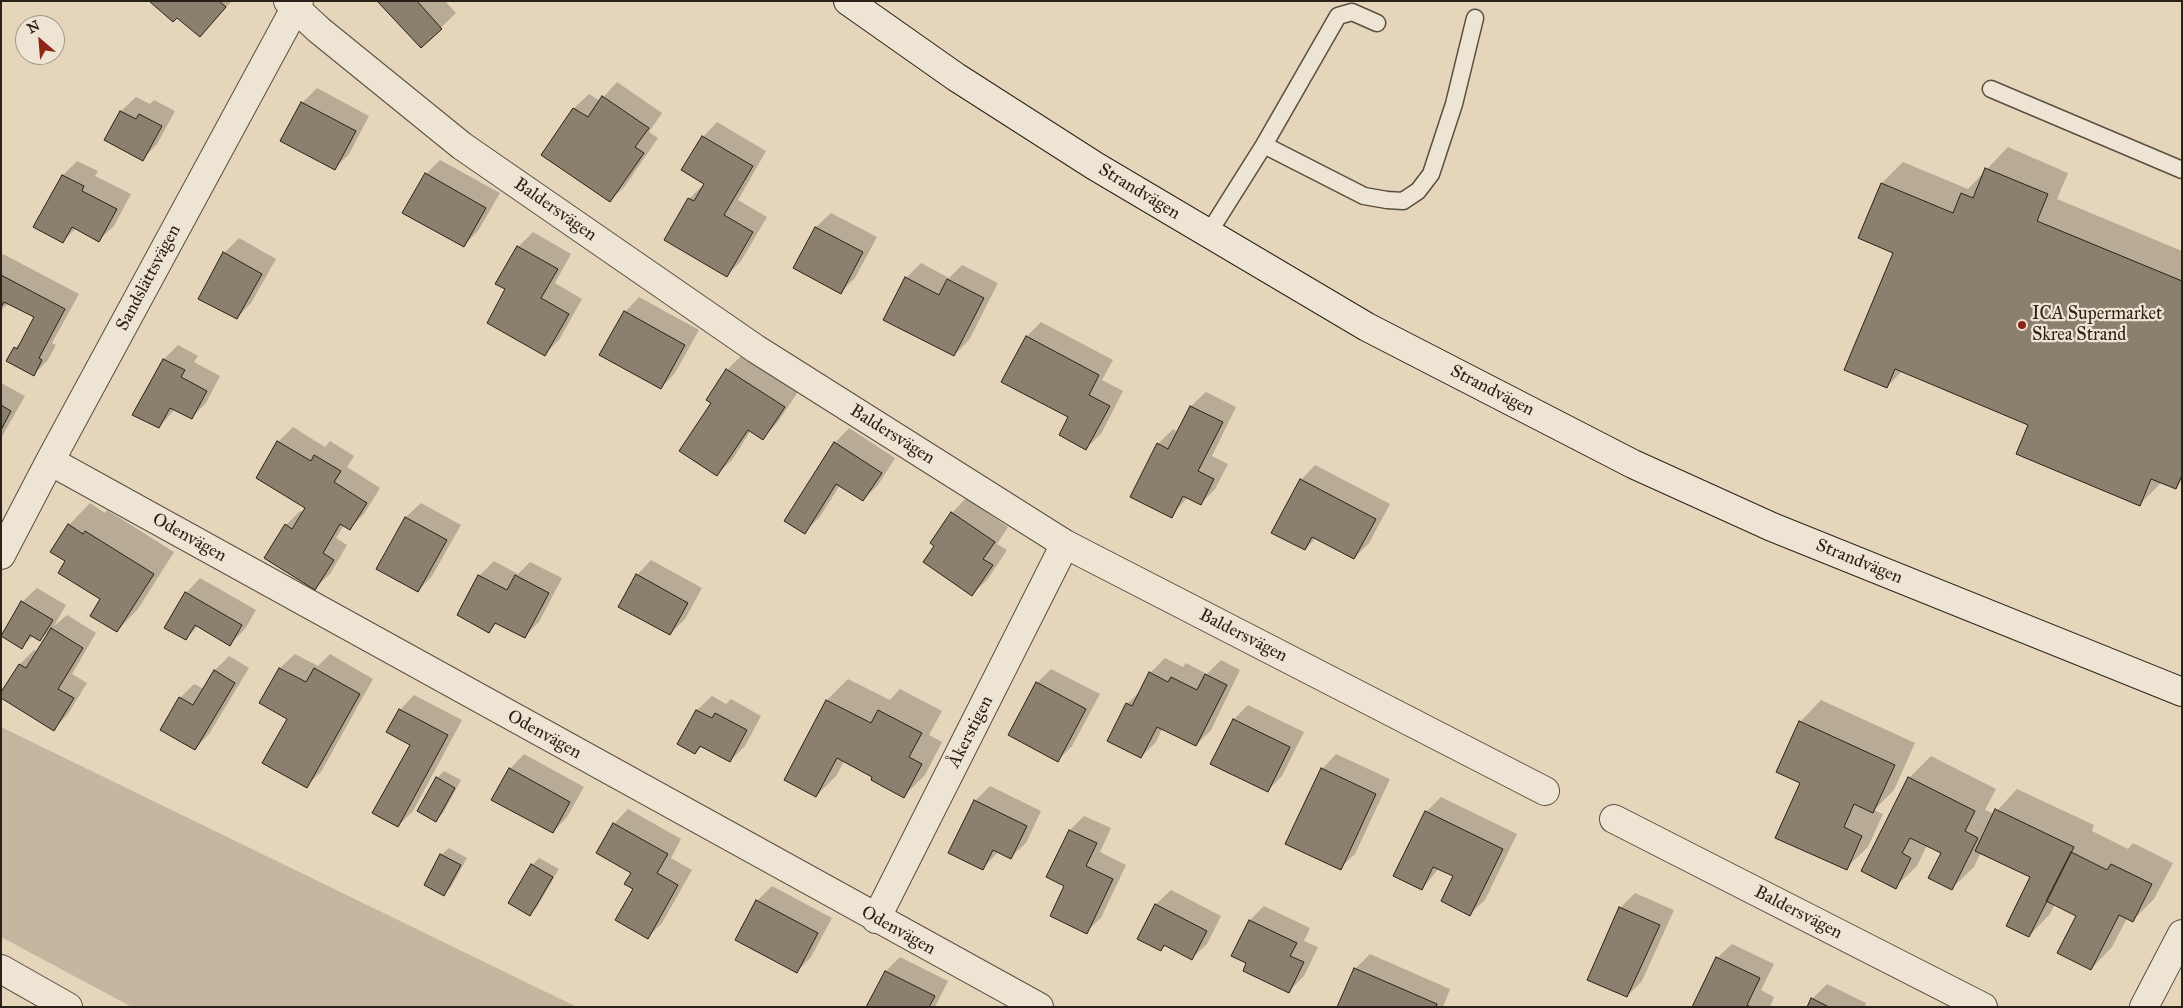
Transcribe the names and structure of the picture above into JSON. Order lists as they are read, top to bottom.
{
  "streets": {
    "street": [
      "Strandvägen",
      "Baldersvägen",
      "Sandslättsvägen",
      "Odenvägen",
      "Åkerstigen"
    ]
  },
  "crossings": [
    ["Baldersvägen", "Sandslättsvägen"],
    ["Baldersvägen", "Åkerstigen"],
    ["Sandslättsvägen", "Odenvägen"],
    ["Odenvägen", "Åkerstigen"]
  ],
  "places": ["ICA Supermarket Skrea Strand"],
  "north": "top left"
}
